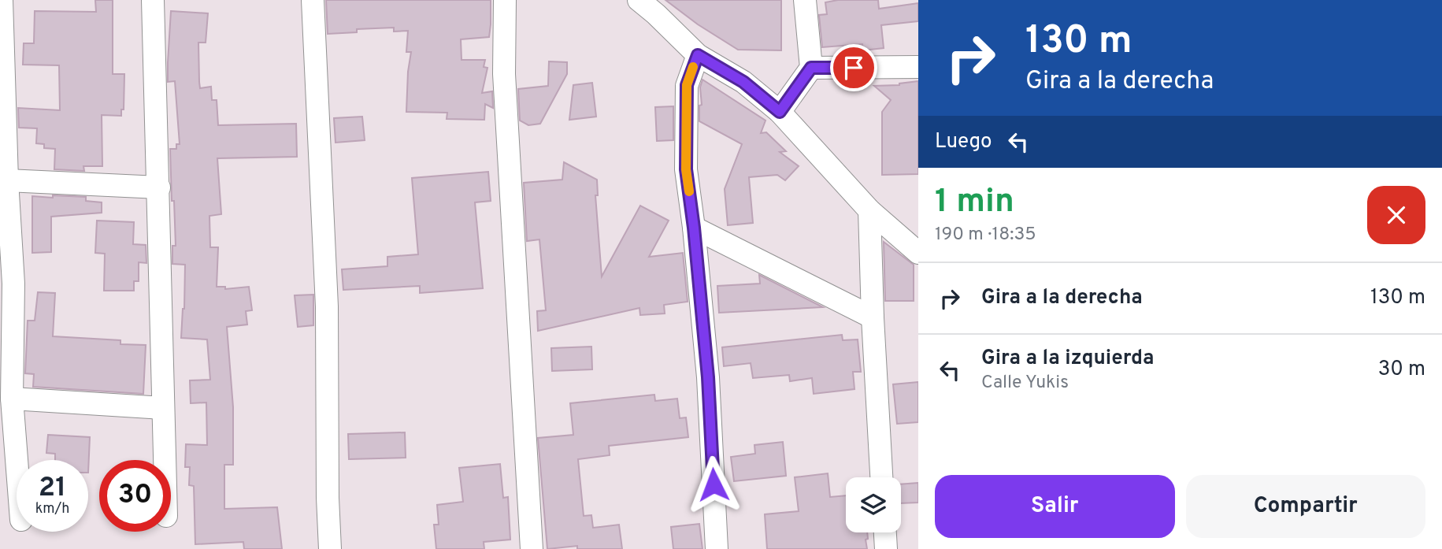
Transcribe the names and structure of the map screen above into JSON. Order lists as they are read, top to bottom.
{
  "page": {
    "turn": ["130 m", "Gira a la derecha"],
    "then": "Luego",
    "heading": ["1 min", "190 m · 18:35"],
    "list": [
      {
        "name": "Gira a la derecha",
        "value": "130 m"
      },
      {
        "name": "Gira a la izquierda",
        "note": "Calle Yukis",
        "value": "30 m"
      }
    ],
    "speed": "21 km/h",
    "limit": "30",
    "buttons": ["Salir", "Compartir"]
  }
}
